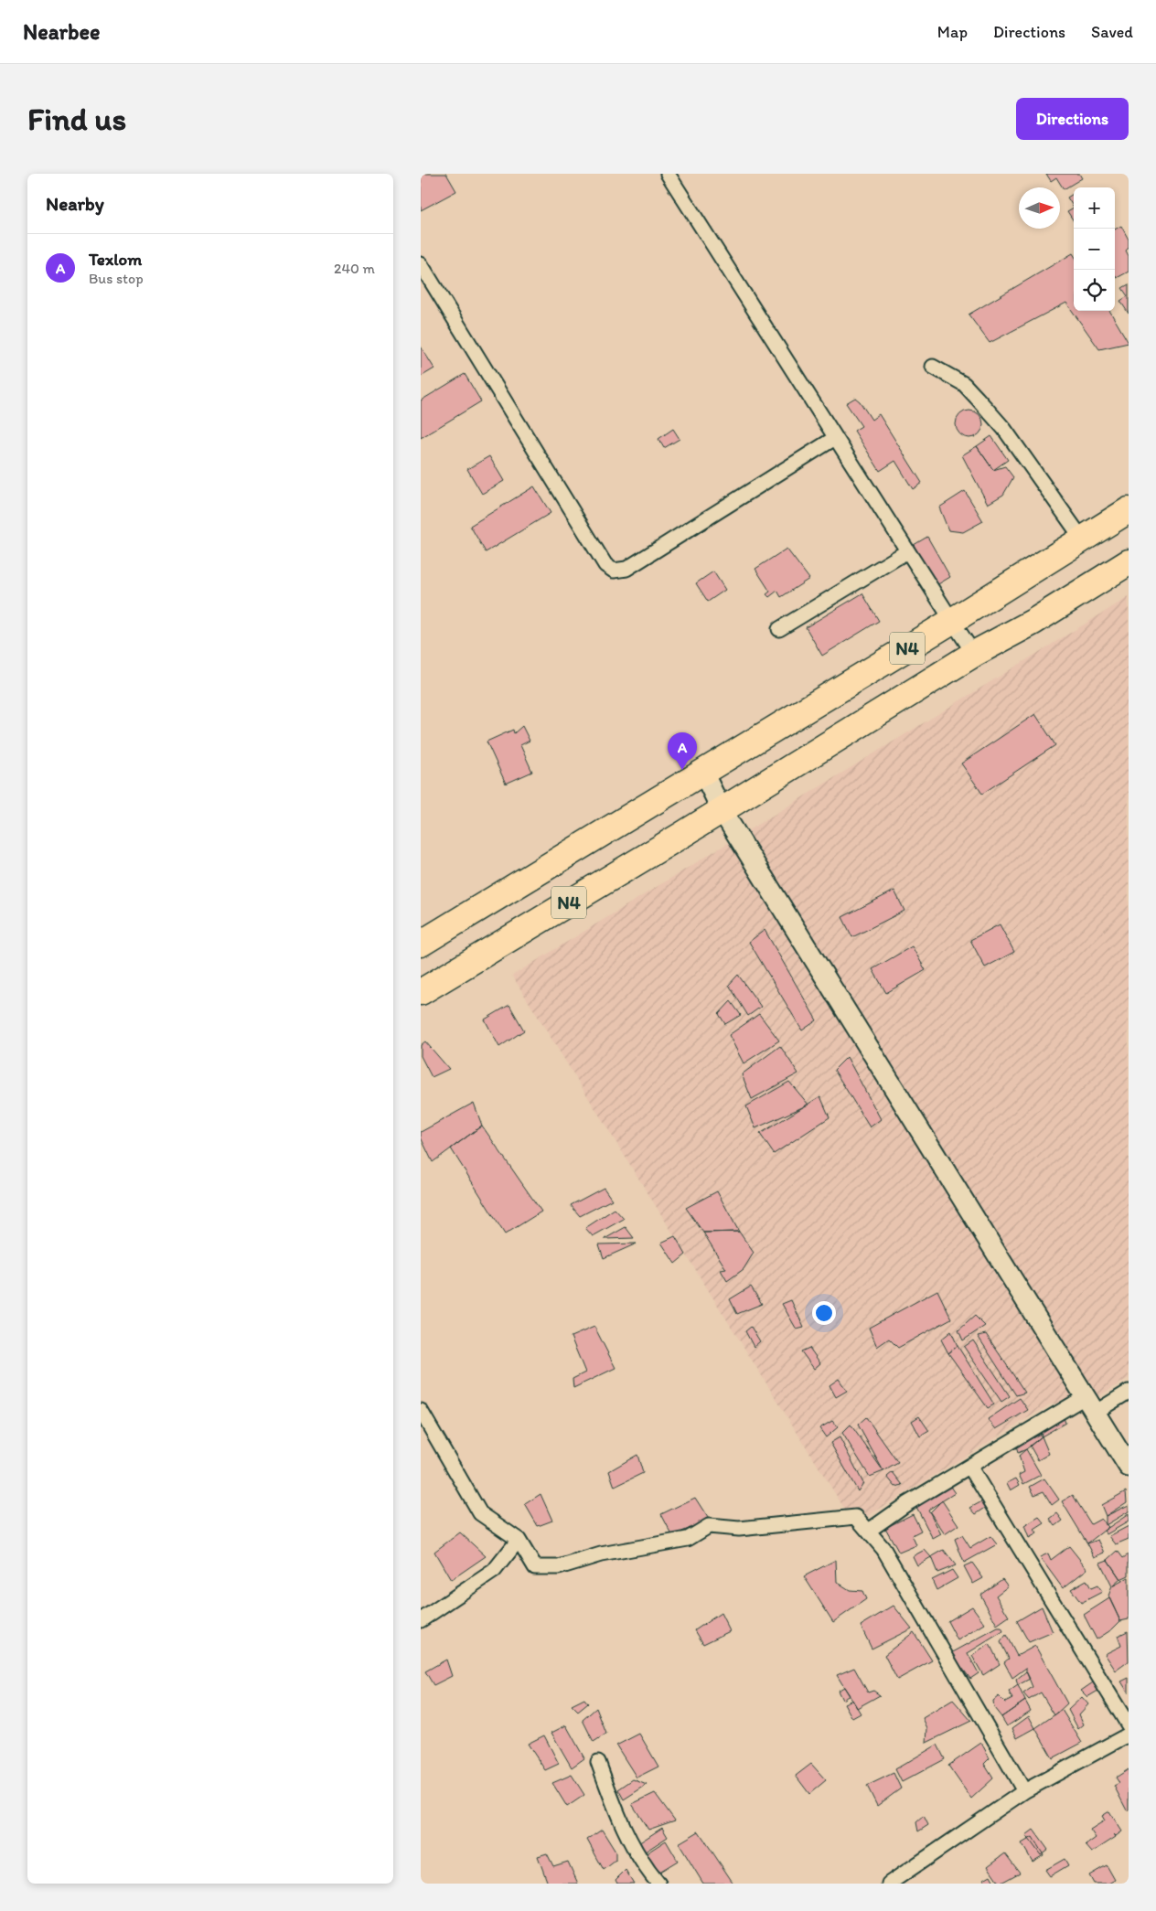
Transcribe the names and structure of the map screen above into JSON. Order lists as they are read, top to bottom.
{
  "streets": {
    "highway": ["N4"]
  },
  "north": "right",
  "page": {
    "header": "Nearbee",
    "nav": ["Map", "Directions", "Saved"],
    "buttons": "Directions",
    "title": "Find us",
    "heading": "Nearby",
    "map_buttons": ["+", "−"],
    "list": [
      {
        "mark": "A",
        "name": "Texlom",
        "note": "Bus stop",
        "value": "240 m"
      }
    ],
    "pins": "A"
  }
}
